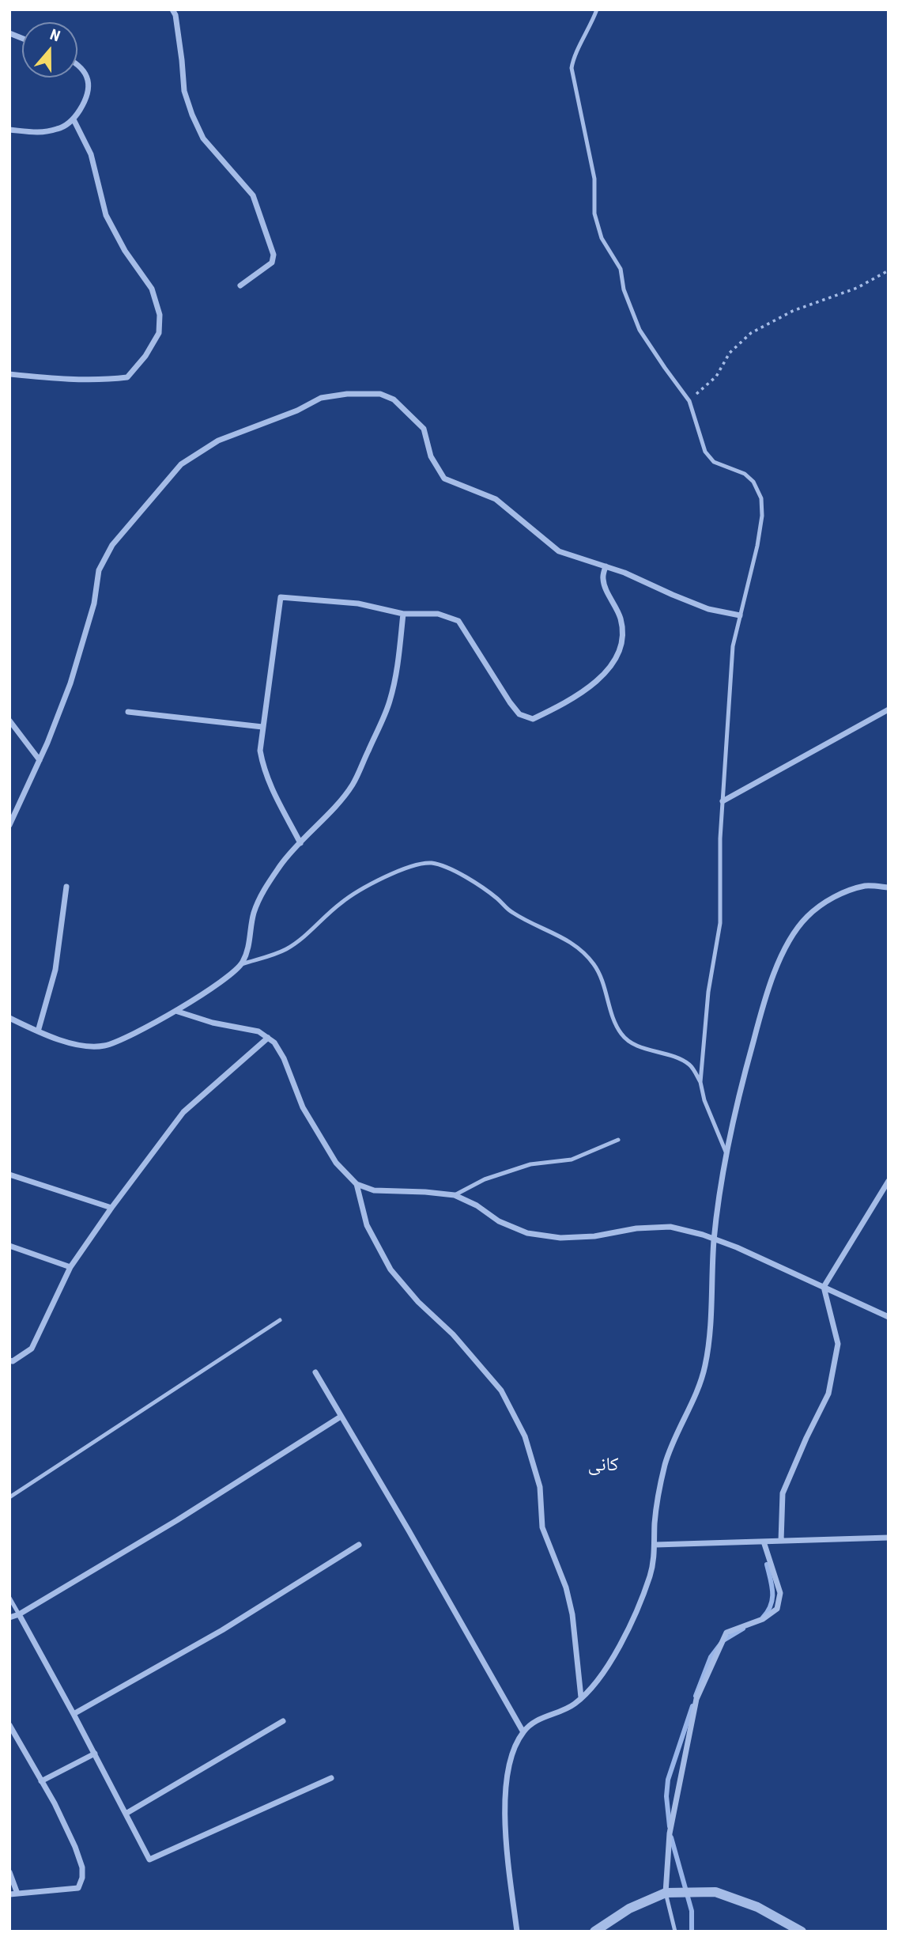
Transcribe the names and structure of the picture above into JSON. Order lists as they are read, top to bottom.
{
  "districts": ["کانی"],
  "north": "top"
}
